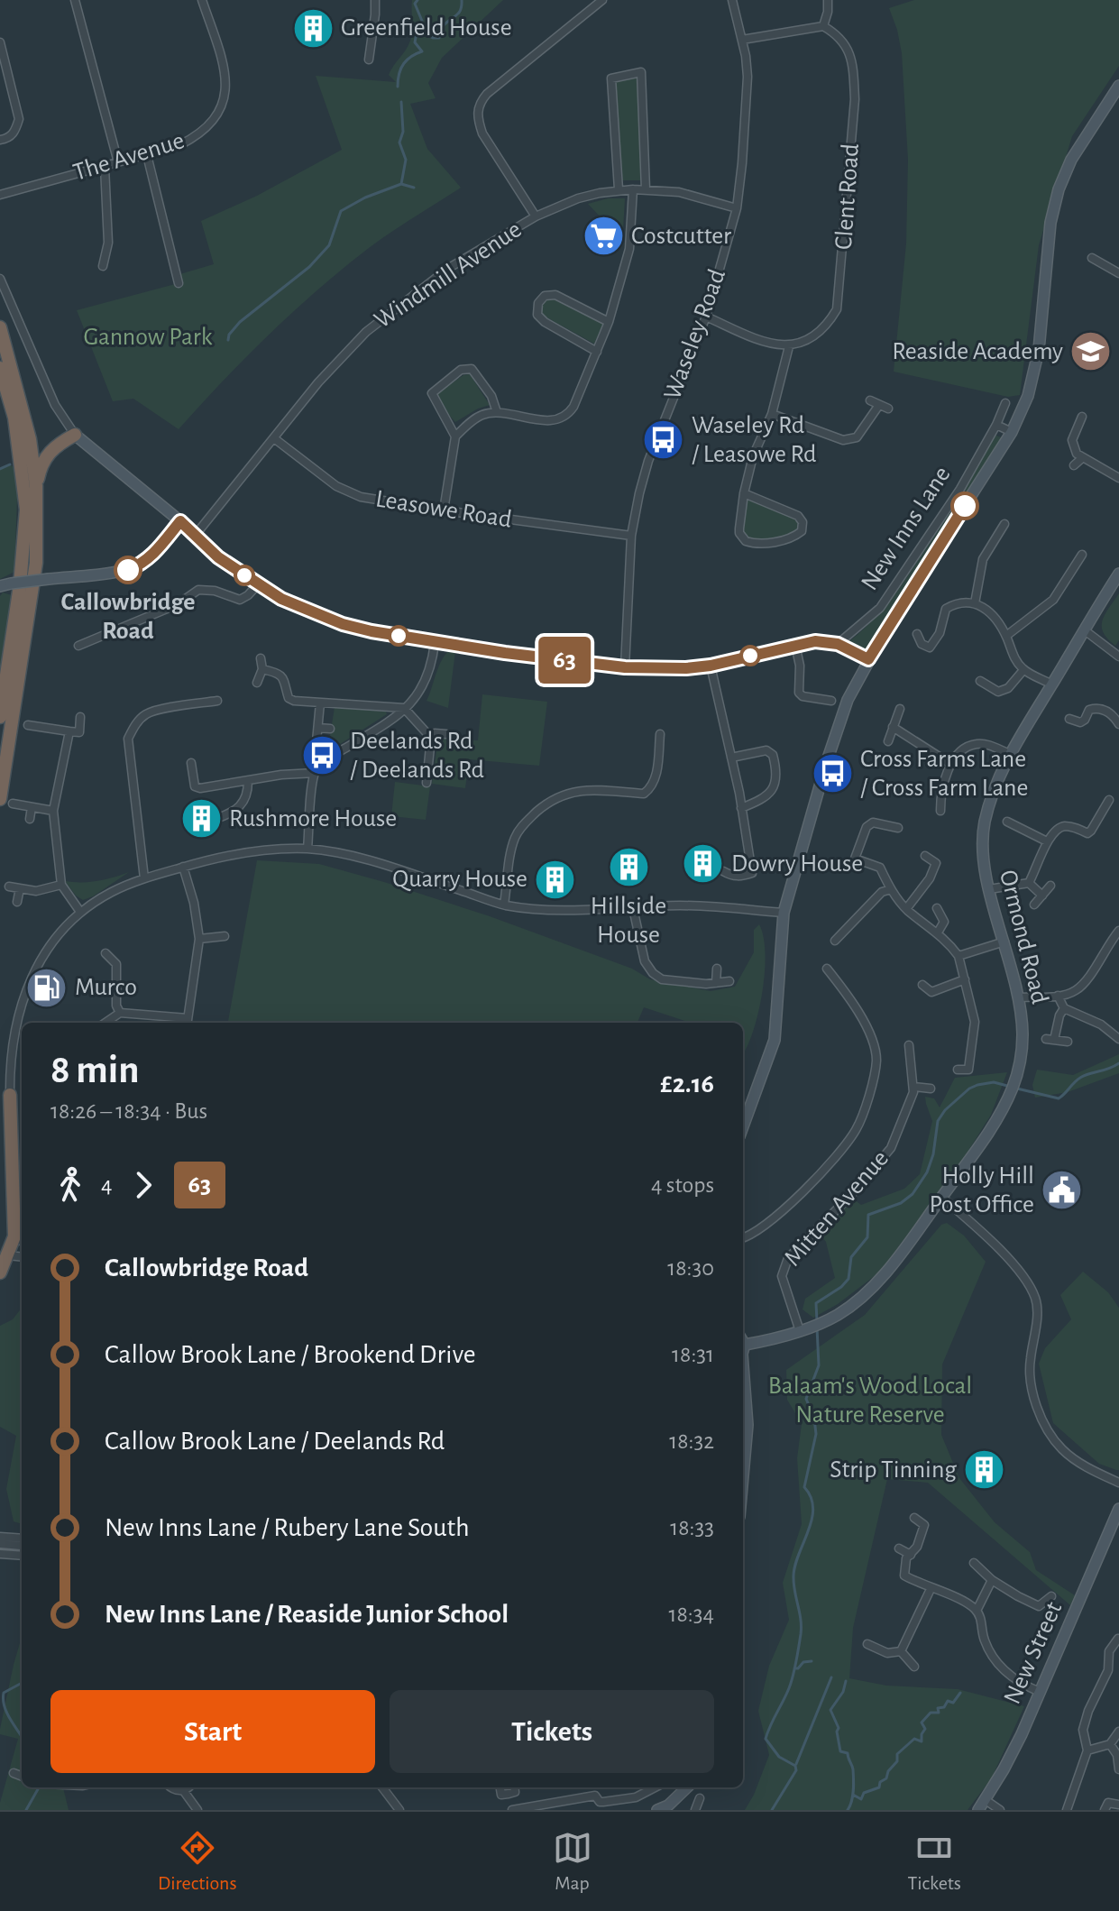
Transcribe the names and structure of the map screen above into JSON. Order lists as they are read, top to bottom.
{
  "streets": {
    "street": [
      "The Avenue",
      "Clent Road",
      "Windmill Avenue",
      "Waseley Road",
      "Leasowe Road",
      "New Inns Lane",
      "Ormond Road",
      "Mitten Avenue",
      "New Street"
    ]
  },
  "crossings": [
    ["Windmill Avenue", "Waseley Road"],
    ["Windmill Avenue", "Leasowe Road"],
    ["Waseley Road", "Leasowe Road"],
    ["Ormond Road", "Mitten Avenue"]
  ],
  "parks": ["Gannow Park", "Balaam's Wood Local Nature Reserve"],
  "places": {
    "building": [
      "Greenfield House",
      "Rushmore House",
      "Dowry House",
      "Hillside House",
      "Quarry House",
      "Strip Tinning"
    ],
    "supermarket": ["Costcutter"],
    "school or university": ["Reaside Academy"],
    "bus stop": ["Waseley Rd / Leasowe Rd", "Deelands Rd / Deelands Rd", "Cross Farms Lane / Cross Farm Lane"],
    "other": ["Callowbridge Road"],
    "fuel station": ["Murco"],
    "public building": ["Holly Hill Post Office"]
  },
  "lines": ["bus line 63"],
  "page": {
    "on_map": "63",
    "heading": ["8 min", "18:26 – 18:34 · Bus", "£2.16"],
    "legs": ["4", "63", "4 stops"],
    "list": [
      {
        "name": "Callowbridge Road",
        "value": "18:30"
      },
      {
        "name": "Callow Brook Lane / Brookend Drive",
        "value": "18:31"
      },
      {
        "name": "Callow Brook Lane / Deelands Rd",
        "value": "18:32"
      },
      {
        "name": "New Inns Lane / Rubery Lane South",
        "value": "18:33"
      },
      {
        "name": "New Inns Lane / Reaside Junior School",
        "value": "18:34"
      }
    ],
    "buttons": ["Start", "Tickets"],
    "tabs": ["Directions", "Map", "Tickets"]
  }
}
